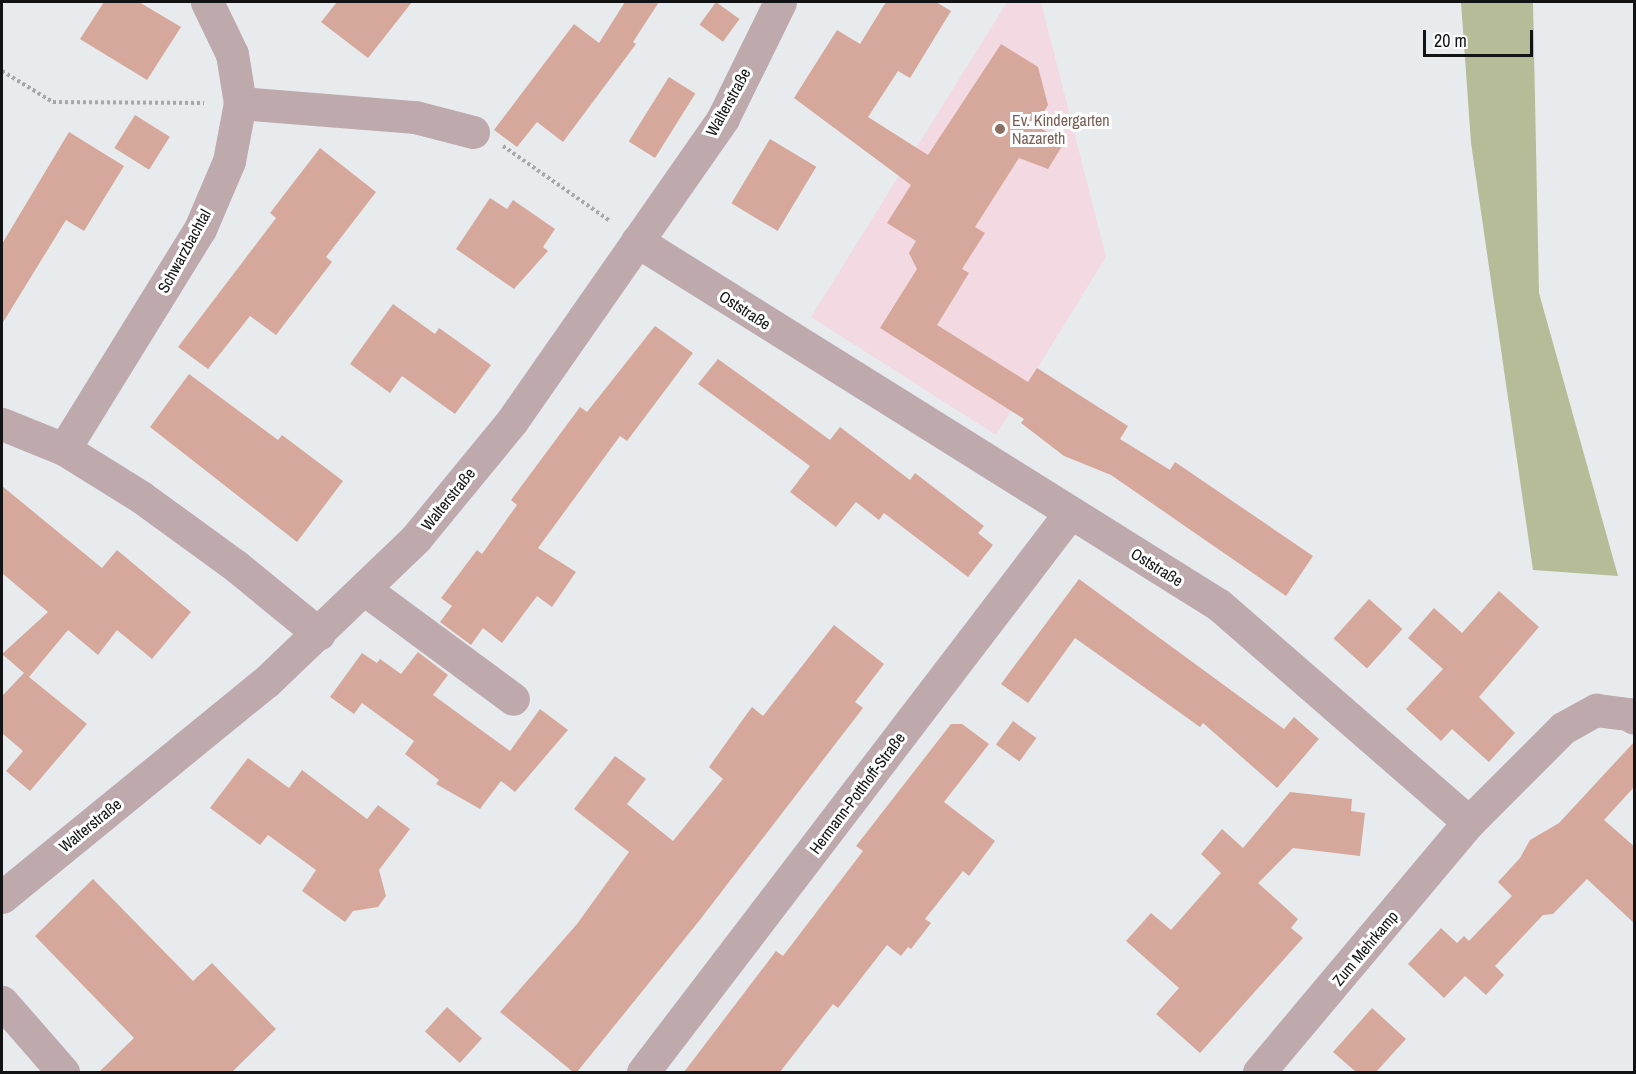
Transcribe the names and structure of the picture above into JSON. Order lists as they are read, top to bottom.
{
  "streets": {
    "street": [
      "Walterstraße",
      "Schwarzbachtal",
      "Oststraße",
      "Hermann-Potthoff-Straße",
      "Zum Mehrkamp"
    ]
  },
  "crossings": [
    ["Walterstraße", "Oststraße"],
    ["Oststraße", "Hermann-Potthoff-Straße"],
    ["Oststraße", "Zum Mehrkamp"]
  ],
  "places": ["Ev. Kindergarten Nazareth"],
  "scale_bar": "20 m"
}
